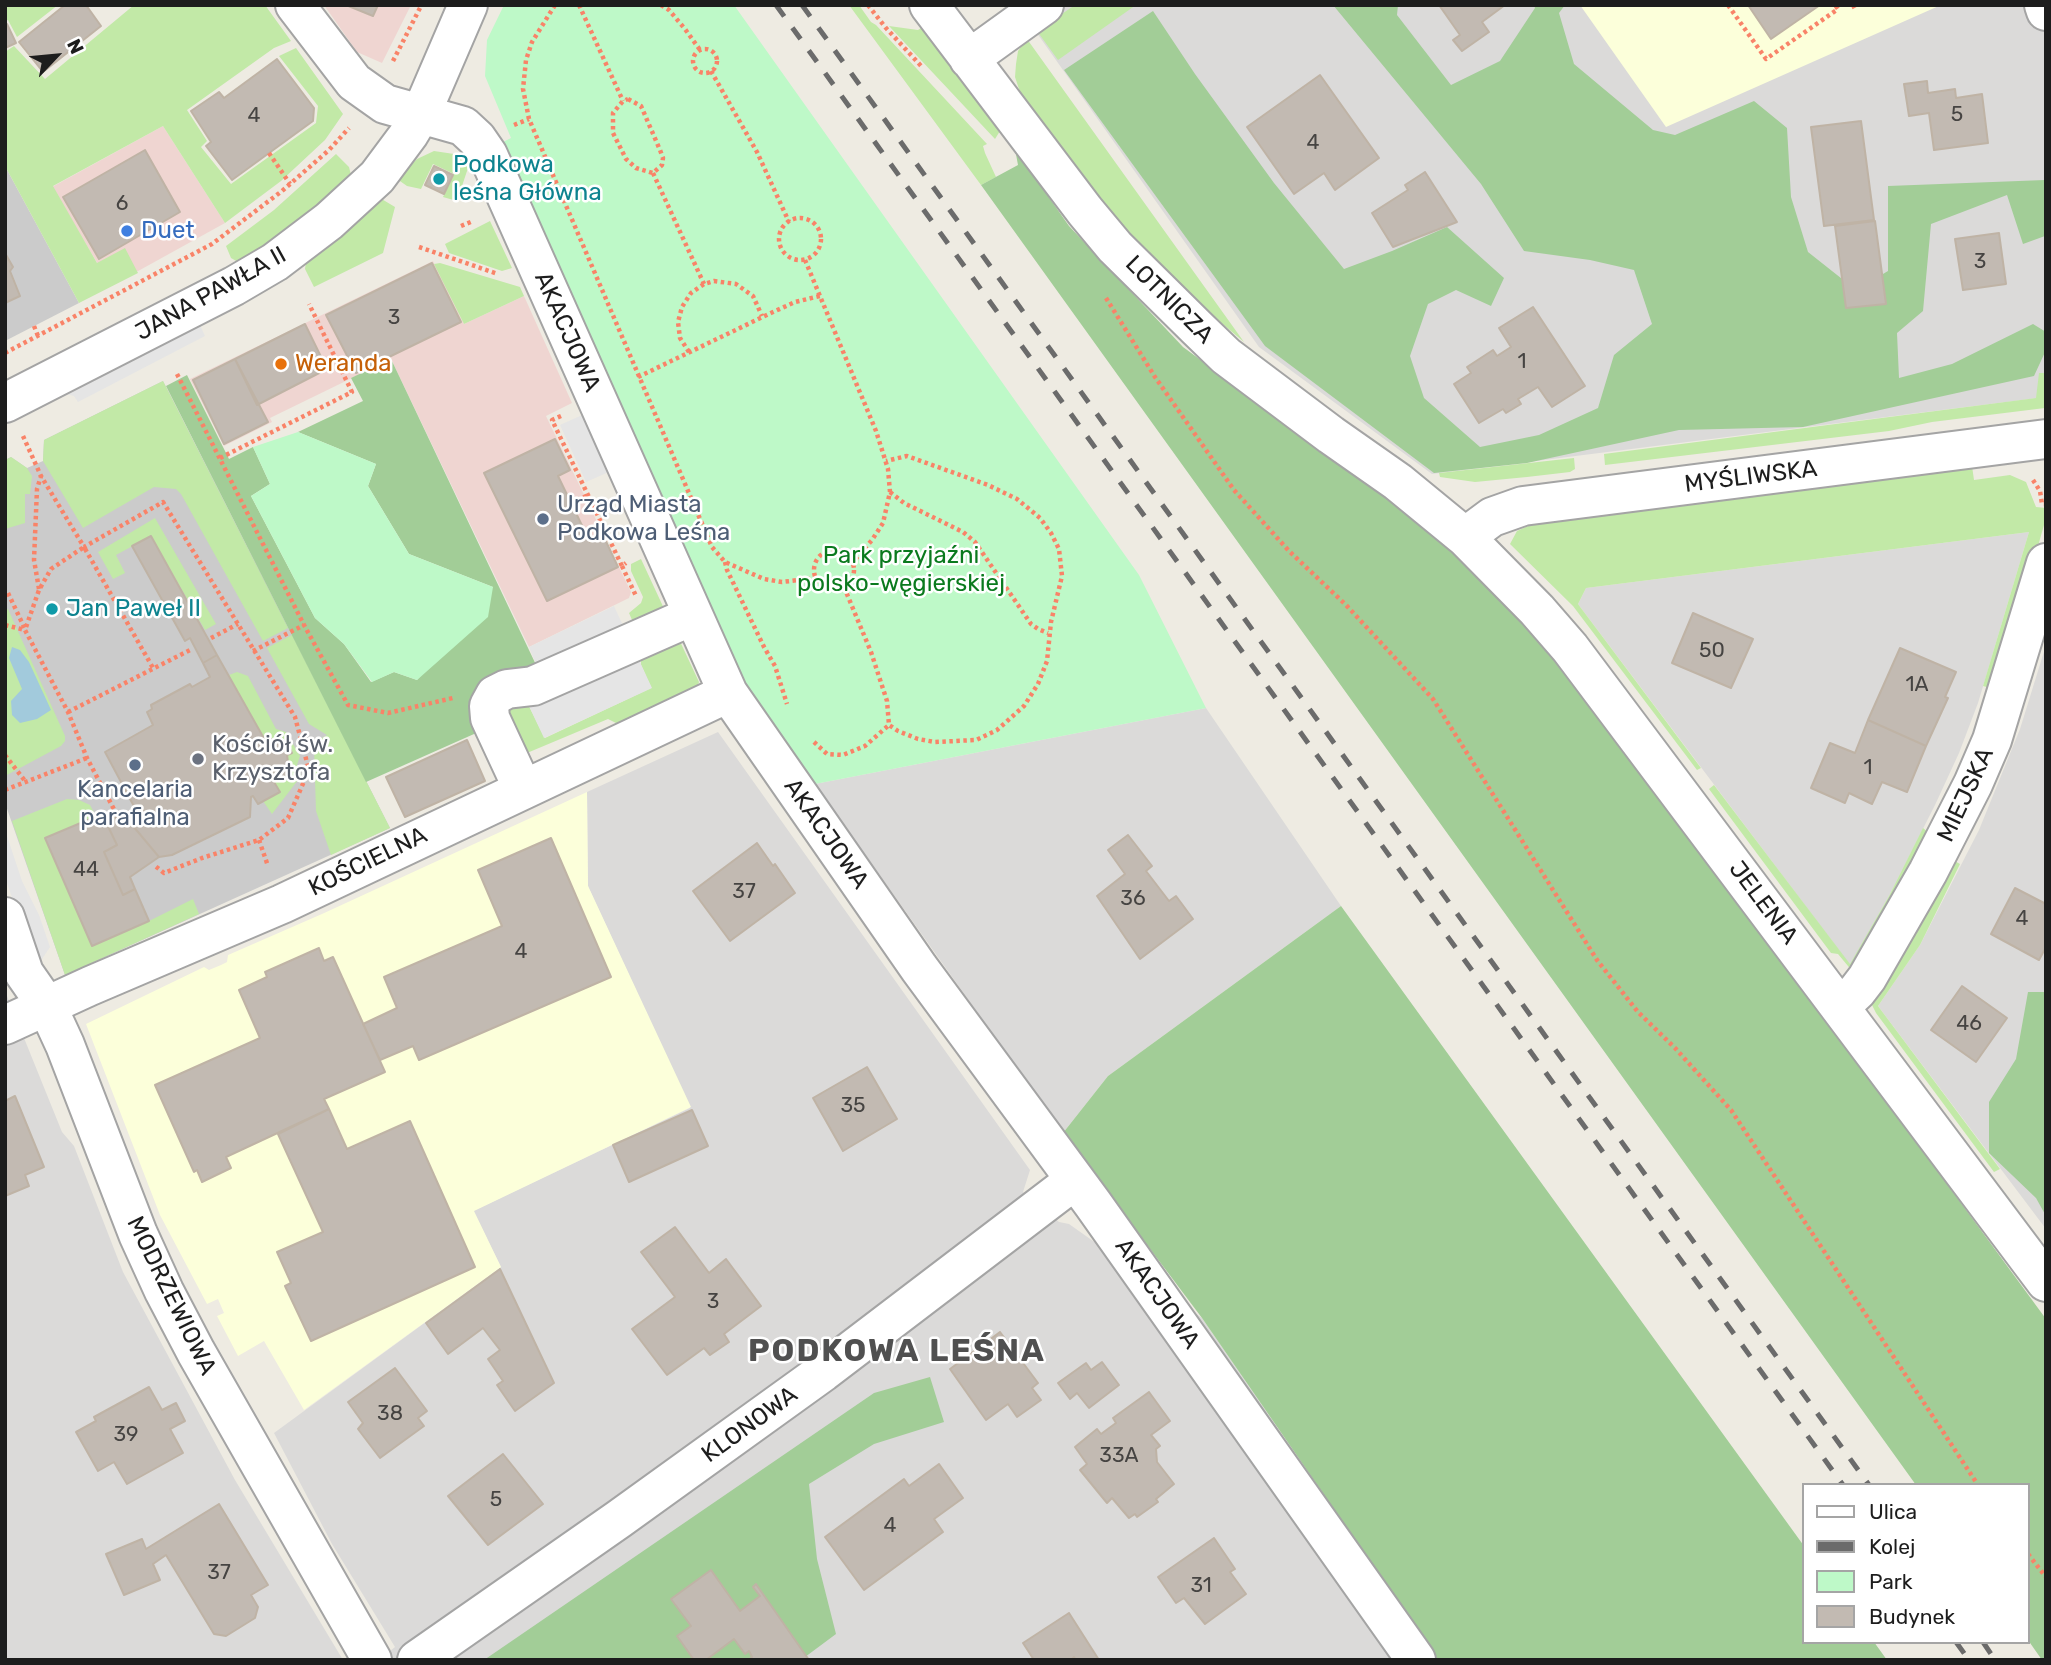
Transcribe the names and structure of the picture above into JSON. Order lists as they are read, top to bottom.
{
  "streets": {
    "street": [
      "JANA PAWŁA II",
      "LOTNICZA",
      "AKACJOWA",
      "MYŚLIWSKA",
      "MIEJSKA",
      "KOŚCIELNA",
      "JELENIA",
      "MODRZEWIOWA",
      "KLONOWA"
    ]
  },
  "crossings": [
    ["JANA PAWŁA II", "AKACJOWA"],
    ["LOTNICZA", "MYŚLIWSKA"],
    ["LOTNICZA", "JELENIA"],
    ["AKACJOWA", "KOŚCIELNA"],
    ["AKACJOWA", "KLONOWA"],
    ["MYŚLIWSKA", "JELENIA"],
    ["MIEJSKA", "JELENIA"],
    ["KOŚCIELNA", "MODRZEWIOWA"]
  ],
  "districts": ["PODKOWA LEŚNA"],
  "parks": ["Park przyjaźni polsko-węgierskiej"],
  "places": [
    "Podkowa leśna Główna",
    "Duet",
    "Weranda",
    "Urząd Miasta Podkowa Leśna",
    "Jan Paweł II",
    "Kościół św. Krzysztofa",
    "Kancelaria parafialna"
  ],
  "house_numbers": [
    "5",
    "4",
    "4",
    "6",
    "3",
    "3",
    "1",
    "50",
    "1A",
    "1",
    "44",
    "37",
    "36",
    "4",
    "4",
    "46",
    "35",
    "3",
    "38",
    "39",
    "33A",
    "5",
    "4",
    "37",
    "31"
  ],
  "legend": [
    "Ulica",
    "Kolej",
    "Park",
    "Budynek"
  ],
  "north": "top right"
}
